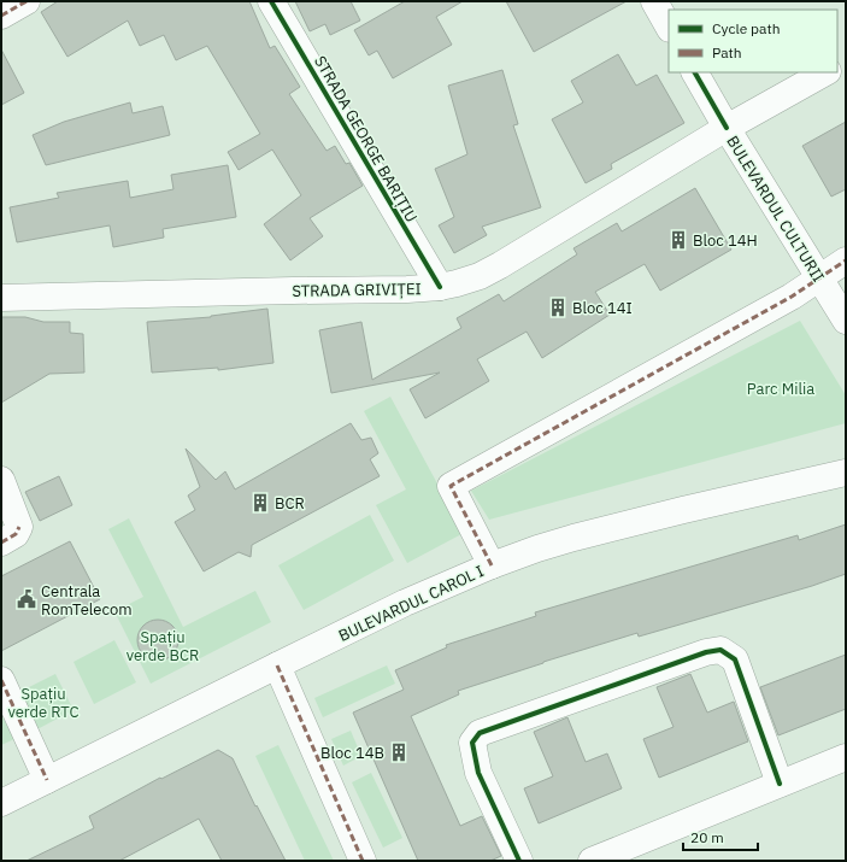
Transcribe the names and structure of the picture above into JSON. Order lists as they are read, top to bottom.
{
  "streets": {
    "street": [
      "STRADA GEORGE BARIȚIU",
      "BULEVARDUL CULTURII",
      "STRADA GRIVIȚEI",
      "BULEVARDUL CAROL I"
    ]
  },
  "crossings": [
    ["STRADA GEORGE BARIȚIU", "STRADA GRIVIȚEI"],
    ["BULEVARDUL CULTURII", "STRADA GRIVIȚEI"]
  ],
  "parks": ["Parc Milia", "Spațiu verde BCR", "Spațiu verde RTC"],
  "places": {
    "building": [
      "Bloc 14H",
      "Bloc 14I",
      "BCR",
      "Bloc 14B"
    ],
    "public building": ["Centrala RomTelecom"]
  },
  "legend": ["Cycle path", "Path"],
  "scale_bar": "20 m"
}
